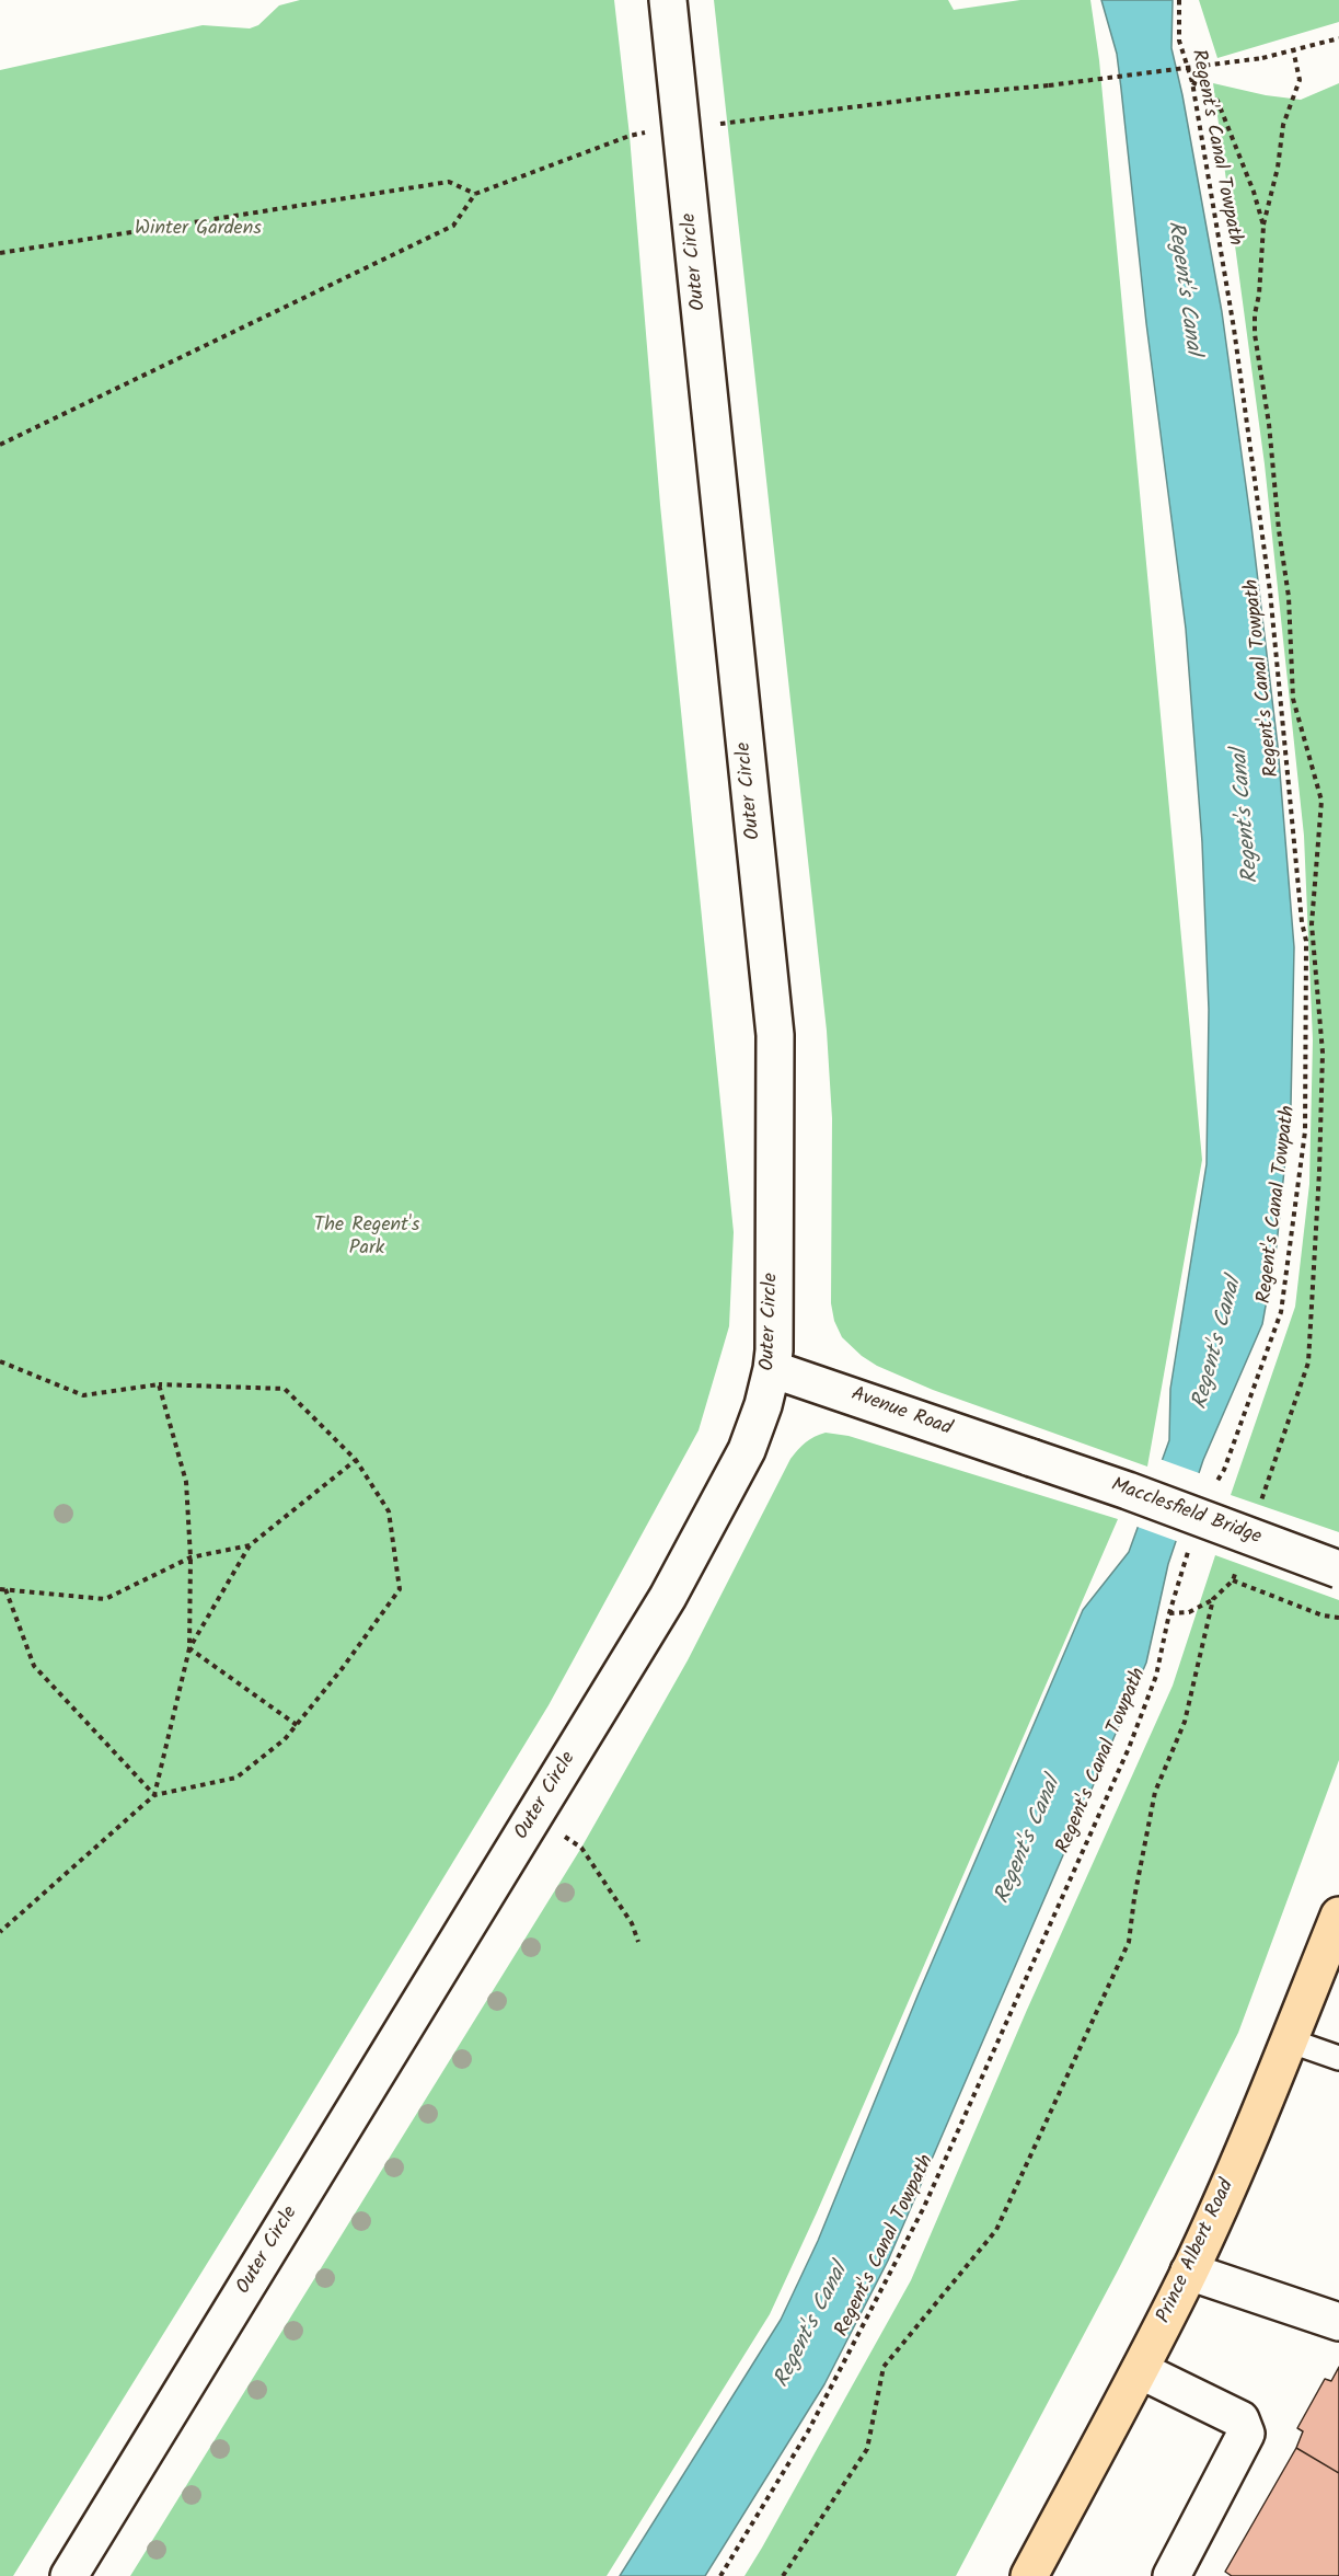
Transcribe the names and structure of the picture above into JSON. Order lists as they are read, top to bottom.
{
  "streets": {
    "main road": ["Prince Albert Road"],
    "street": ["Outer Circle", "Avenue Road", "Macclesfield Bridge"],
    "path": ["Regent's Canal Towpath"]
  },
  "crossings": [
    ["Outer Circle", "Avenue Road"],
    ["Avenue Road", "Macclesfield Bridge"]
  ],
  "water": ["Regent's Canal"],
  "parks": ["Winter Gardens", "The Regent's Park"]
}
